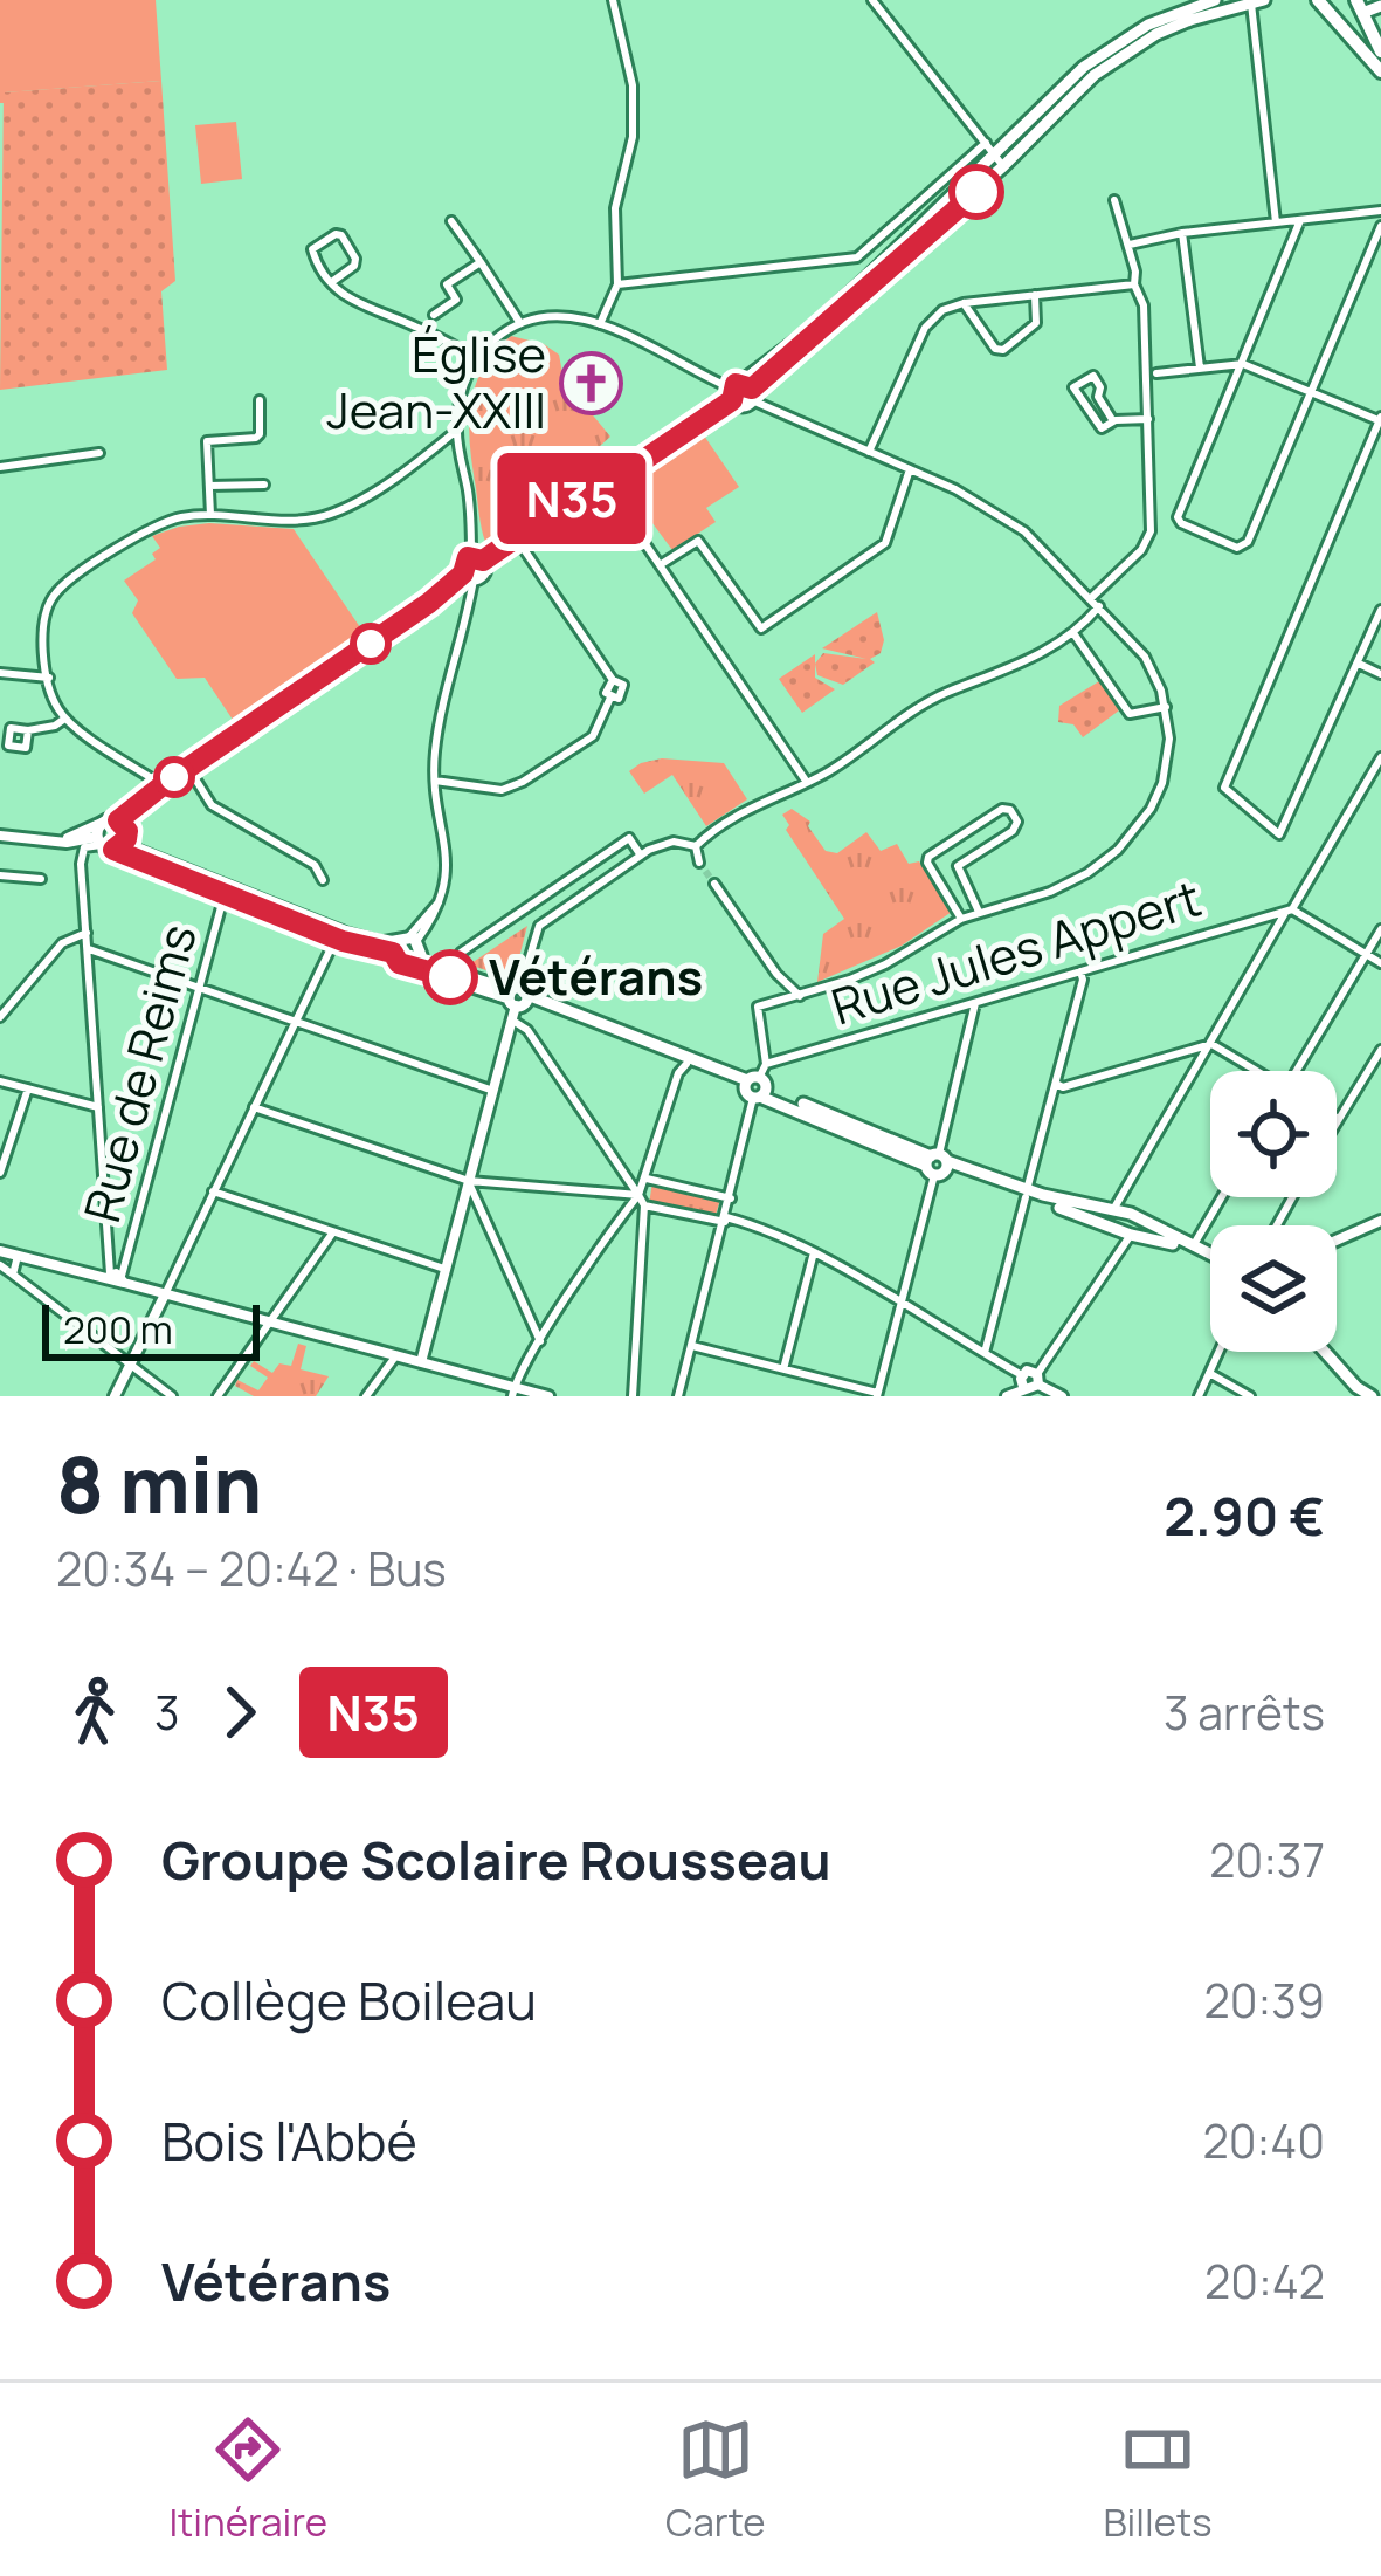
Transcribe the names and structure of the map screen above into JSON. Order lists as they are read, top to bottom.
{
  "streets": {
    "street": ["Rue Jules Appert", "Rue de Reims"]
  },
  "places": {
    "church": ["Église Jean-XXIII"],
    "other": ["Vétérans"]
  },
  "lines": ["bus line N35"],
  "scale_bar": "200 m",
  "page": {
    "on_map": "N35",
    "scale": "200 m",
    "heading": ["8 min", "20:34 – 20:42 · Bus", "2.90 €"],
    "legs": ["3", "N35", "3 arrêts"],
    "list": [
      {
        "name": "Groupe Scolaire Rousseau",
        "value": "20:37"
      },
      {
        "name": "Collège Boileau",
        "value": "20:39"
      },
      {
        "name": "Bois l'Abbé",
        "value": "20:40"
      },
      {
        "name": "Vétérans",
        "value": "20:42"
      }
    ],
    "tabs": ["Itinéraire", "Carte", "Billets"]
  }
}
